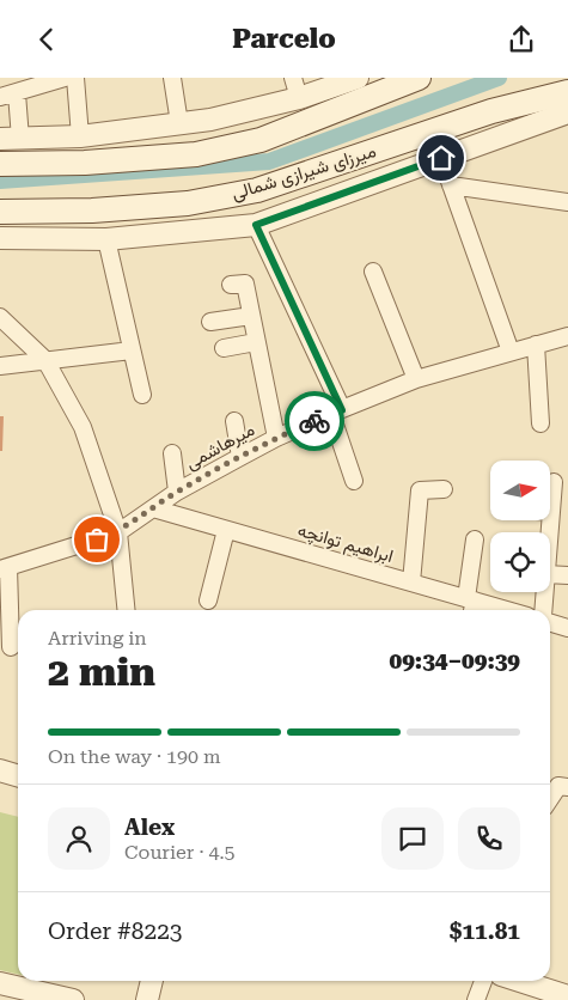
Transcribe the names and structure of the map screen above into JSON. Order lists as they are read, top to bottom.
{
  "streets": {
    "main road": ["میرزای شیرازی شمالی"],
    "street": ["میرهاشمی", "ابراهیم توانچه"]
  },
  "crossings": [
    ["میرهاشمی", "ابراهیم توانچه"]
  ],
  "north": "right",
  "page": {
    "header": "Parcelo",
    "heading": ["2 min", "Arriving in", "09:34–09:39"],
    "panel": [
      "Alex",
      "Courier · 4.5",
      "Order #8223",
      "$11.81"
    ],
    "bar": "On the way · 190 m"
  }
}
